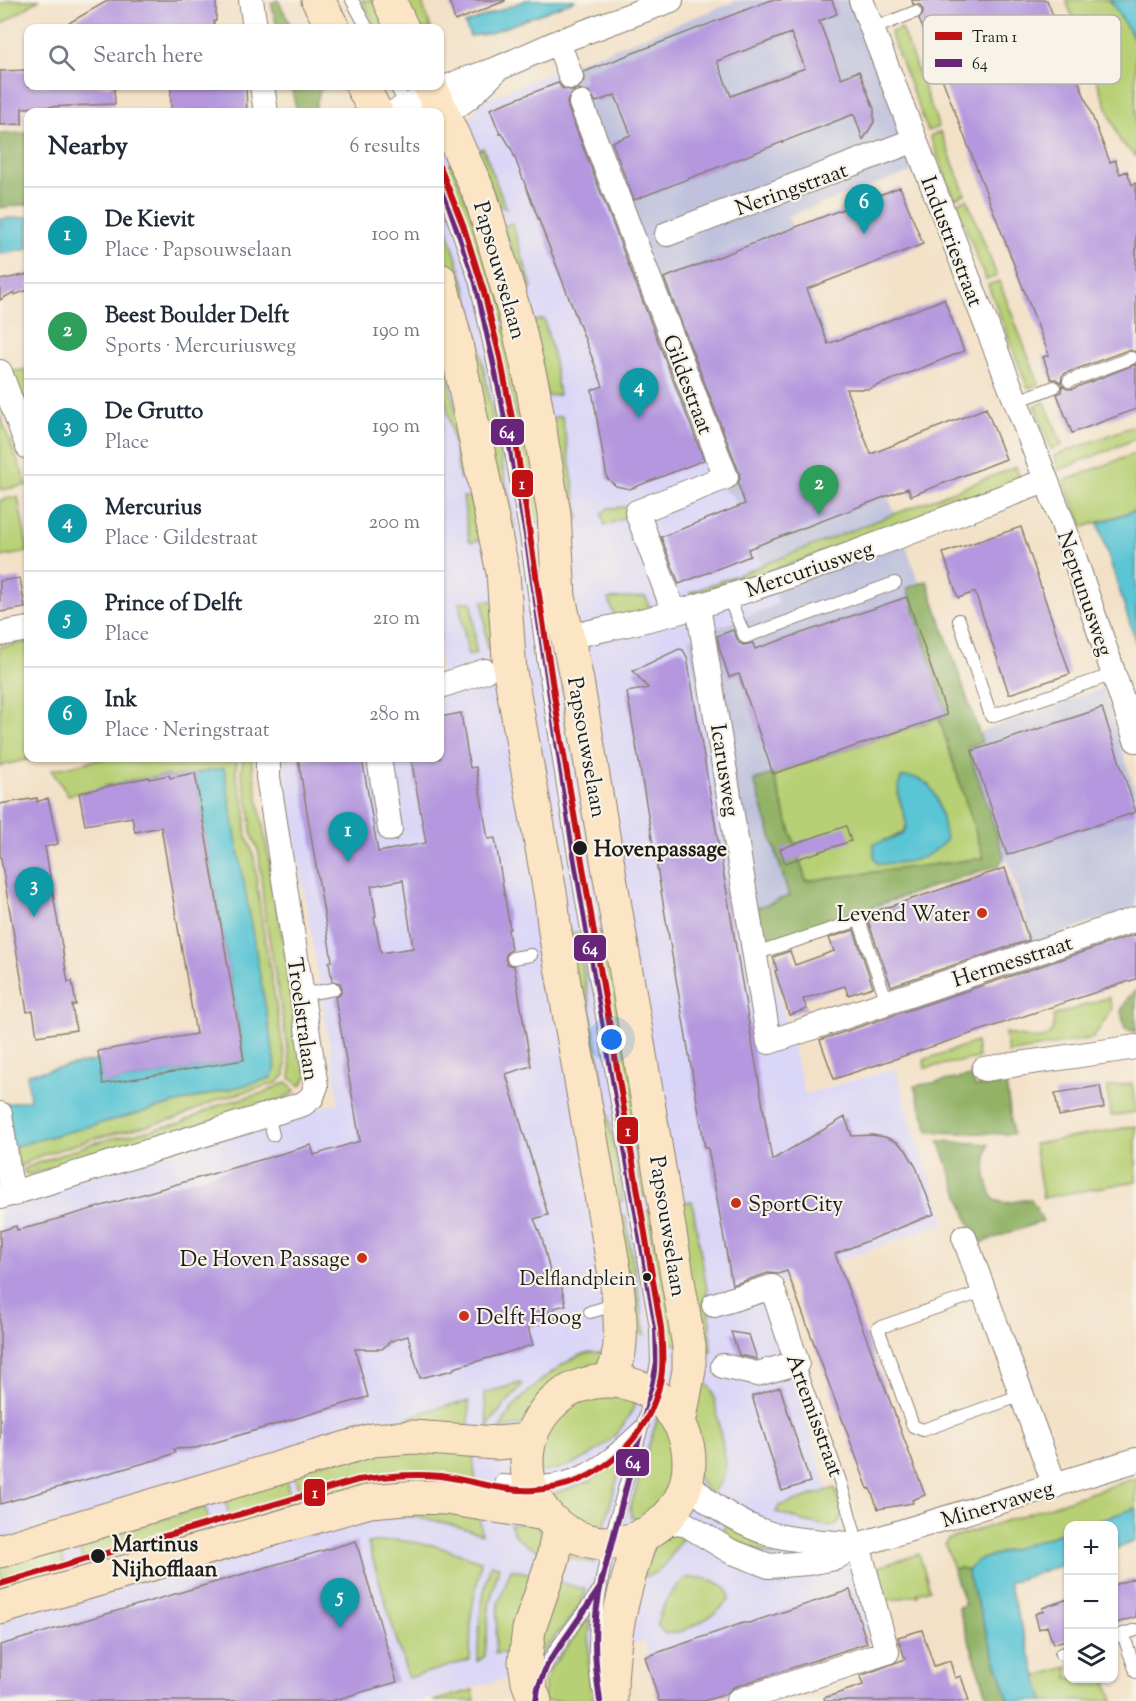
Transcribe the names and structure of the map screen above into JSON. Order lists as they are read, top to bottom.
{
  "streets": {
    "street": [
      "Neringstraat",
      "Industriestraat",
      "Papsouwselaan",
      "Gildestraat",
      "Mercuriusweg",
      "Neptunusweg",
      "Icarusweg",
      "Hermesstraat",
      "Troelstralaan",
      "Artemisstraat",
      "Minervaweg"
    ]
  },
  "crossings": [
    ["Neringstraat", "Industriestraat"],
    ["Industriestraat", "Mercuriusweg"],
    ["Industriestraat", "Neptunusweg"],
    ["Papsouwselaan", "Mercuriusweg"],
    ["Gildestraat", "Mercuriusweg"],
    ["Mercuriusweg", "Neptunusweg"],
    ["Mercuriusweg", "Icarusweg"],
    ["Icarusweg", "Hermesstraat"],
    ["Artemisstraat", "Minervaweg"]
  ],
  "places": [
    "Hovenpassage",
    "Levend Water",
    "SportCity",
    "De Hoven Passage",
    "Delflandplein",
    "Delft Hoog",
    "Martinus Nijhofflaan"
  ],
  "lines": ["tram line 1", "transit line 64"],
  "legend": ["Tram 1", "64"],
  "page": {
    "search": "Search here",
    "heading": ["Nearby", "6 results"],
    "pins": [
      "6",
      "4",
      "2",
      "1",
      "3",
      "5"
    ],
    "list": [
      {
        "mark": "1",
        "name": "De Kievit",
        "note": "Place · Papsouwselaan",
        "value": "100 m"
      },
      {
        "mark": "2",
        "name": "Beest Boulder Delft",
        "note": "Sports · Mercuriusweg",
        "value": "190 m"
      },
      {
        "mark": "3",
        "name": "De Grutto",
        "note": "Place",
        "value": "190 m"
      },
      {
        "mark": "4",
        "name": "Mercurius",
        "note": "Place · Gildestraat",
        "value": "200 m"
      },
      {
        "mark": "5",
        "name": "Prince of Delft",
        "note": "Place",
        "value": "210 m"
      },
      {
        "mark": "6",
        "name": "Ink",
        "note": "Place · Neringstraat",
        "value": "280 m"
      }
    ],
    "map_buttons": ["+", "−"]
  }
}
